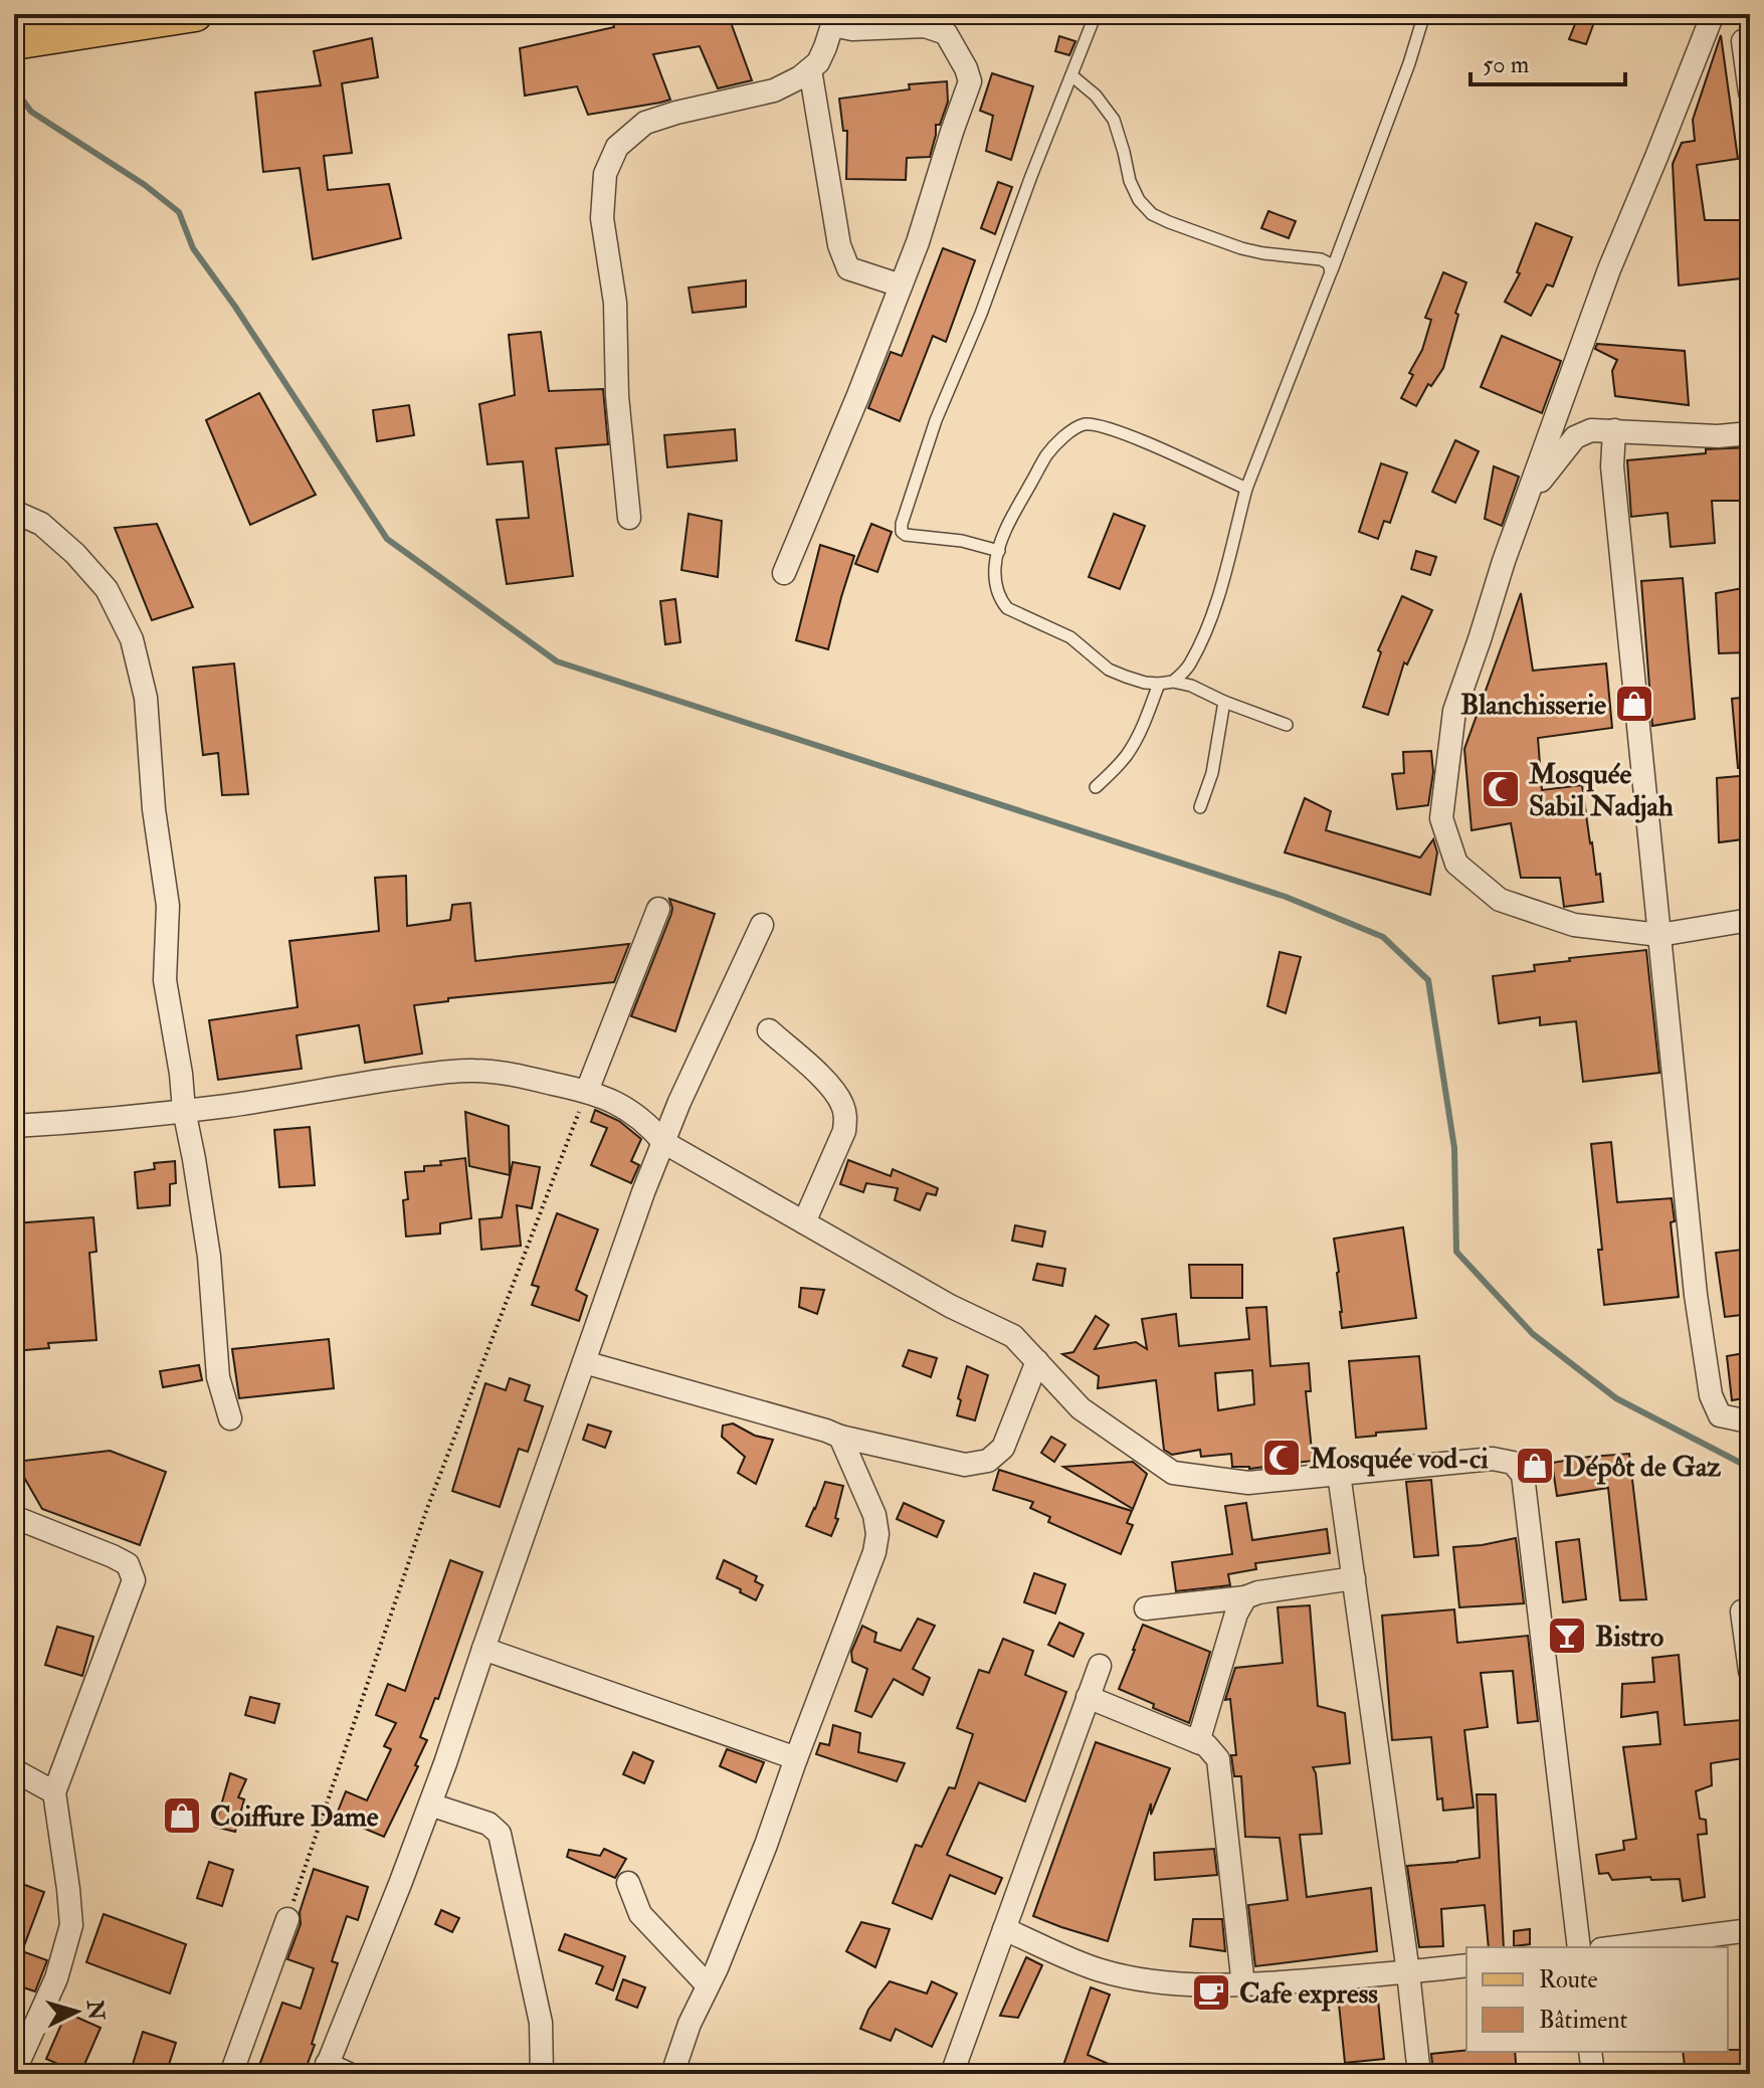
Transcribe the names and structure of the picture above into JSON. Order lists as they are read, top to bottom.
{
  "places": {
    "shop": ["Blanchisserie", "Dépôt de Gaz", "Coiffure Dame"],
    "mosque": ["Mosquée Sabil Nadjah", "Mosquée vod-ci"],
    "bar": ["Bistro"],
    "cafe": ["Cafe express"]
  },
  "legend": ["Route", "Bâtiment"],
  "scale_bar": "50 m",
  "north": "right"
}
